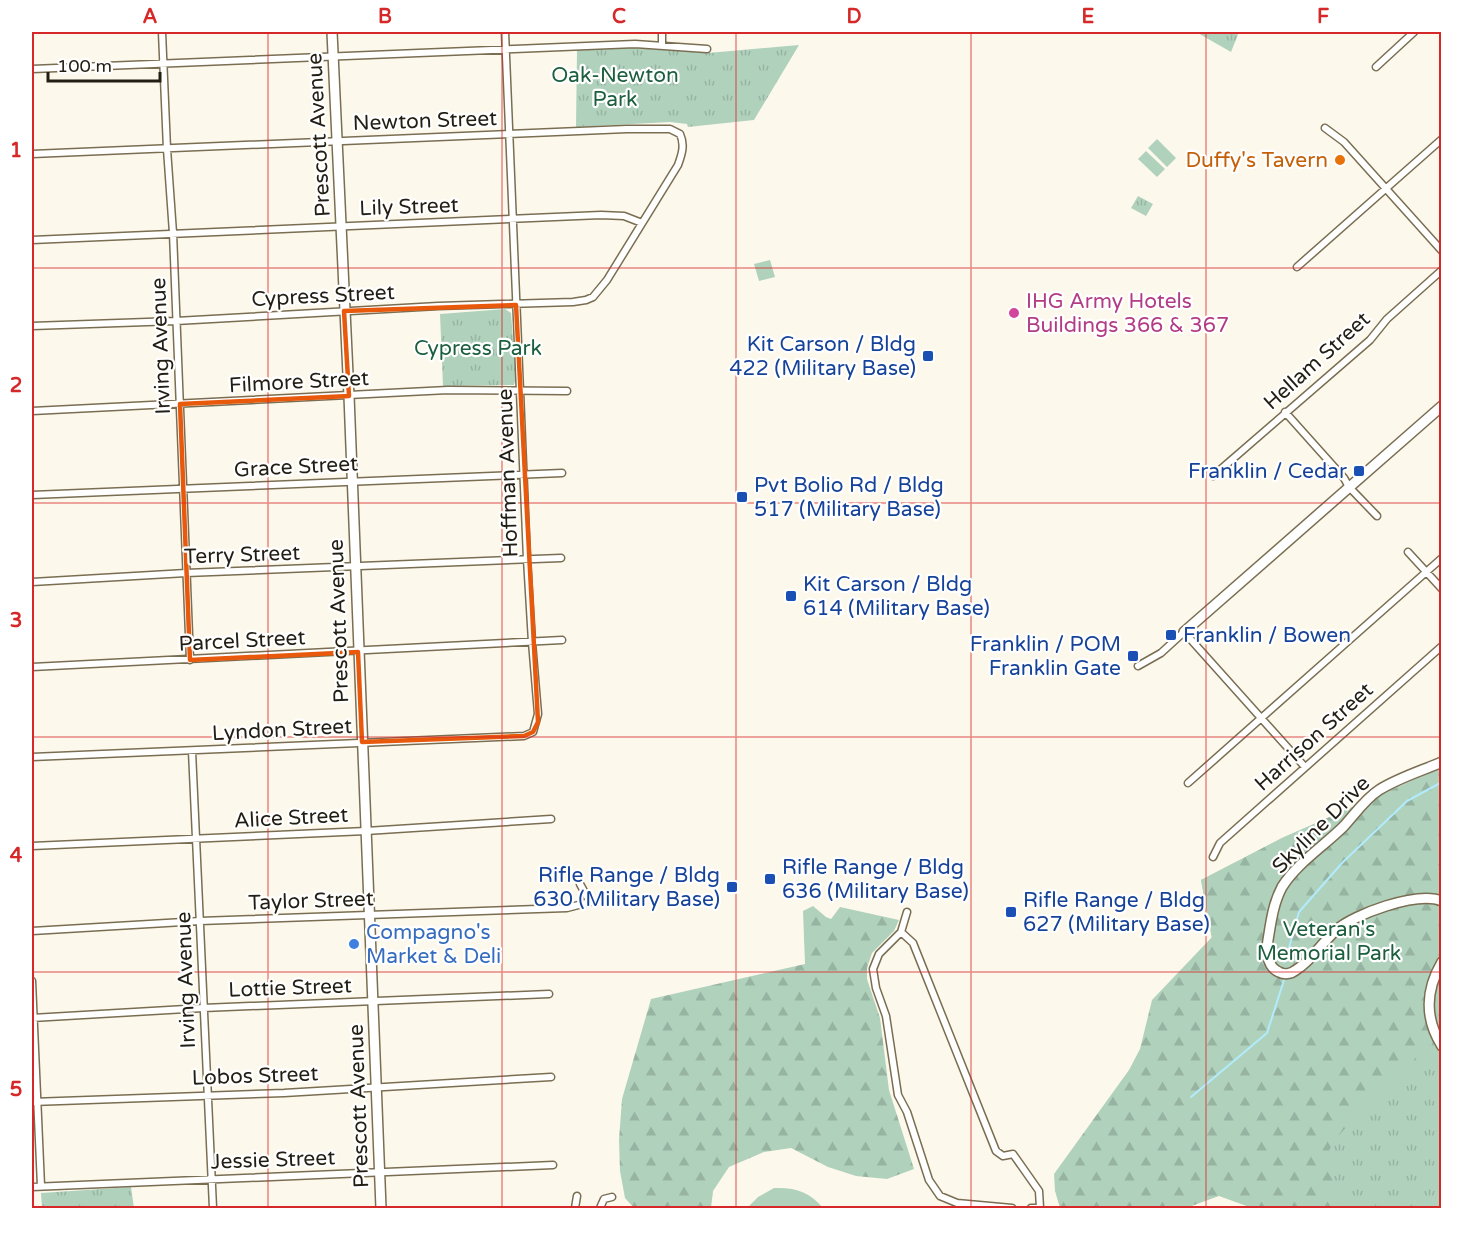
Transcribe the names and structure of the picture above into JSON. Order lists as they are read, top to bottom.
{
  "streets": {
    "street": [
      "Newton Street",
      "Prescott Avenue",
      "Lily Street",
      "Cypress Street",
      "Irving Avenue",
      "Hellam Street",
      "Filmore Street",
      "Grace Street",
      "Hoffman Avenue",
      "Terry Street",
      "Parcel Street",
      "Lyndon Street",
      "Harrison Street",
      "Alice Street",
      "Skyline Drive",
      "Taylor Street",
      "Lottie Street",
      "Lobos Street",
      "Jessie Street"
    ]
  },
  "crossings": [
    ["Newton Street", "Prescott Avenue"],
    ["Newton Street", "Cypress Street"],
    ["Newton Street", "Irving Avenue"],
    ["Newton Street", "Hoffman Avenue"],
    ["Prescott Avenue", "Lily Street"],
    ["Prescott Avenue", "Cypress Street"],
    ["Prescott Avenue", "Filmore Street"],
    ["Prescott Avenue", "Grace Street"],
    ["Prescott Avenue", "Terry Street"],
    ["Prescott Avenue", "Parcel Street"],
    ["Prescott Avenue", "Lyndon Street"],
    ["Prescott Avenue", "Alice Street"],
    ["Prescott Avenue", "Taylor Street"],
    ["Prescott Avenue", "Lottie Street"],
    ["Prescott Avenue", "Lobos Street"],
    ["Prescott Avenue", "Jessie Street"],
    ["Lily Street", "Cypress Street"],
    ["Lily Street", "Irving Avenue"],
    ["Lily Street", "Hoffman Avenue"],
    ["Cypress Street", "Irving Avenue"],
    ["Cypress Street", "Hoffman Avenue"],
    ["Irving Avenue", "Filmore Street"],
    ["Irving Avenue", "Grace Street"],
    ["Irving Avenue", "Terry Street"],
    ["Irving Avenue", "Parcel Street"],
    ["Irving Avenue", "Lyndon Street"],
    ["Irving Avenue", "Alice Street"],
    ["Irving Avenue", "Taylor Street"],
    ["Irving Avenue", "Lottie Street"],
    ["Irving Avenue", "Lobos Street"],
    ["Irving Avenue", "Jessie Street"],
    ["Filmore Street", "Hoffman Avenue"],
    ["Grace Street", "Hoffman Avenue"],
    ["Hoffman Avenue", "Terry Street"],
    ["Hoffman Avenue", "Parcel Street"],
    ["Hoffman Avenue", "Lyndon Street"]
  ],
  "parks": ["Oak-Newton Park", "Cypress Park", "Veteran's Memorial Park"],
  "places": {
    "other": ["Duffy's Tavern", "IHG Army Hotels Buildings 366 & 367", "Compagno's Market & Deli"],
    "transit": [
      "Kit Carson / Bldg 422 (Military Base)",
      "Franklin / Cedar",
      "Pvt Bolio Rd / Bldg 517 (Military Base)",
      "Kit Carson / Bldg 614 (Military Base)",
      "Franklin / Bowen",
      "Franklin / POM Franklin Gate",
      "Rifle Range / Bldg 636 (Military Base)",
      "Rifle Range / Bldg 630 (Military Base)",
      "Rifle Range / Bldg 627 (Military Base)"
    ]
  },
  "scale_bar": "100 m",
  "grid": {
    "columns": [
      "A",
      "B",
      "C",
      "D",
      "E",
      "F"
    ],
    "rows": [
      "1",
      "2",
      "3",
      "4",
      "5"
    ]
  }
}
